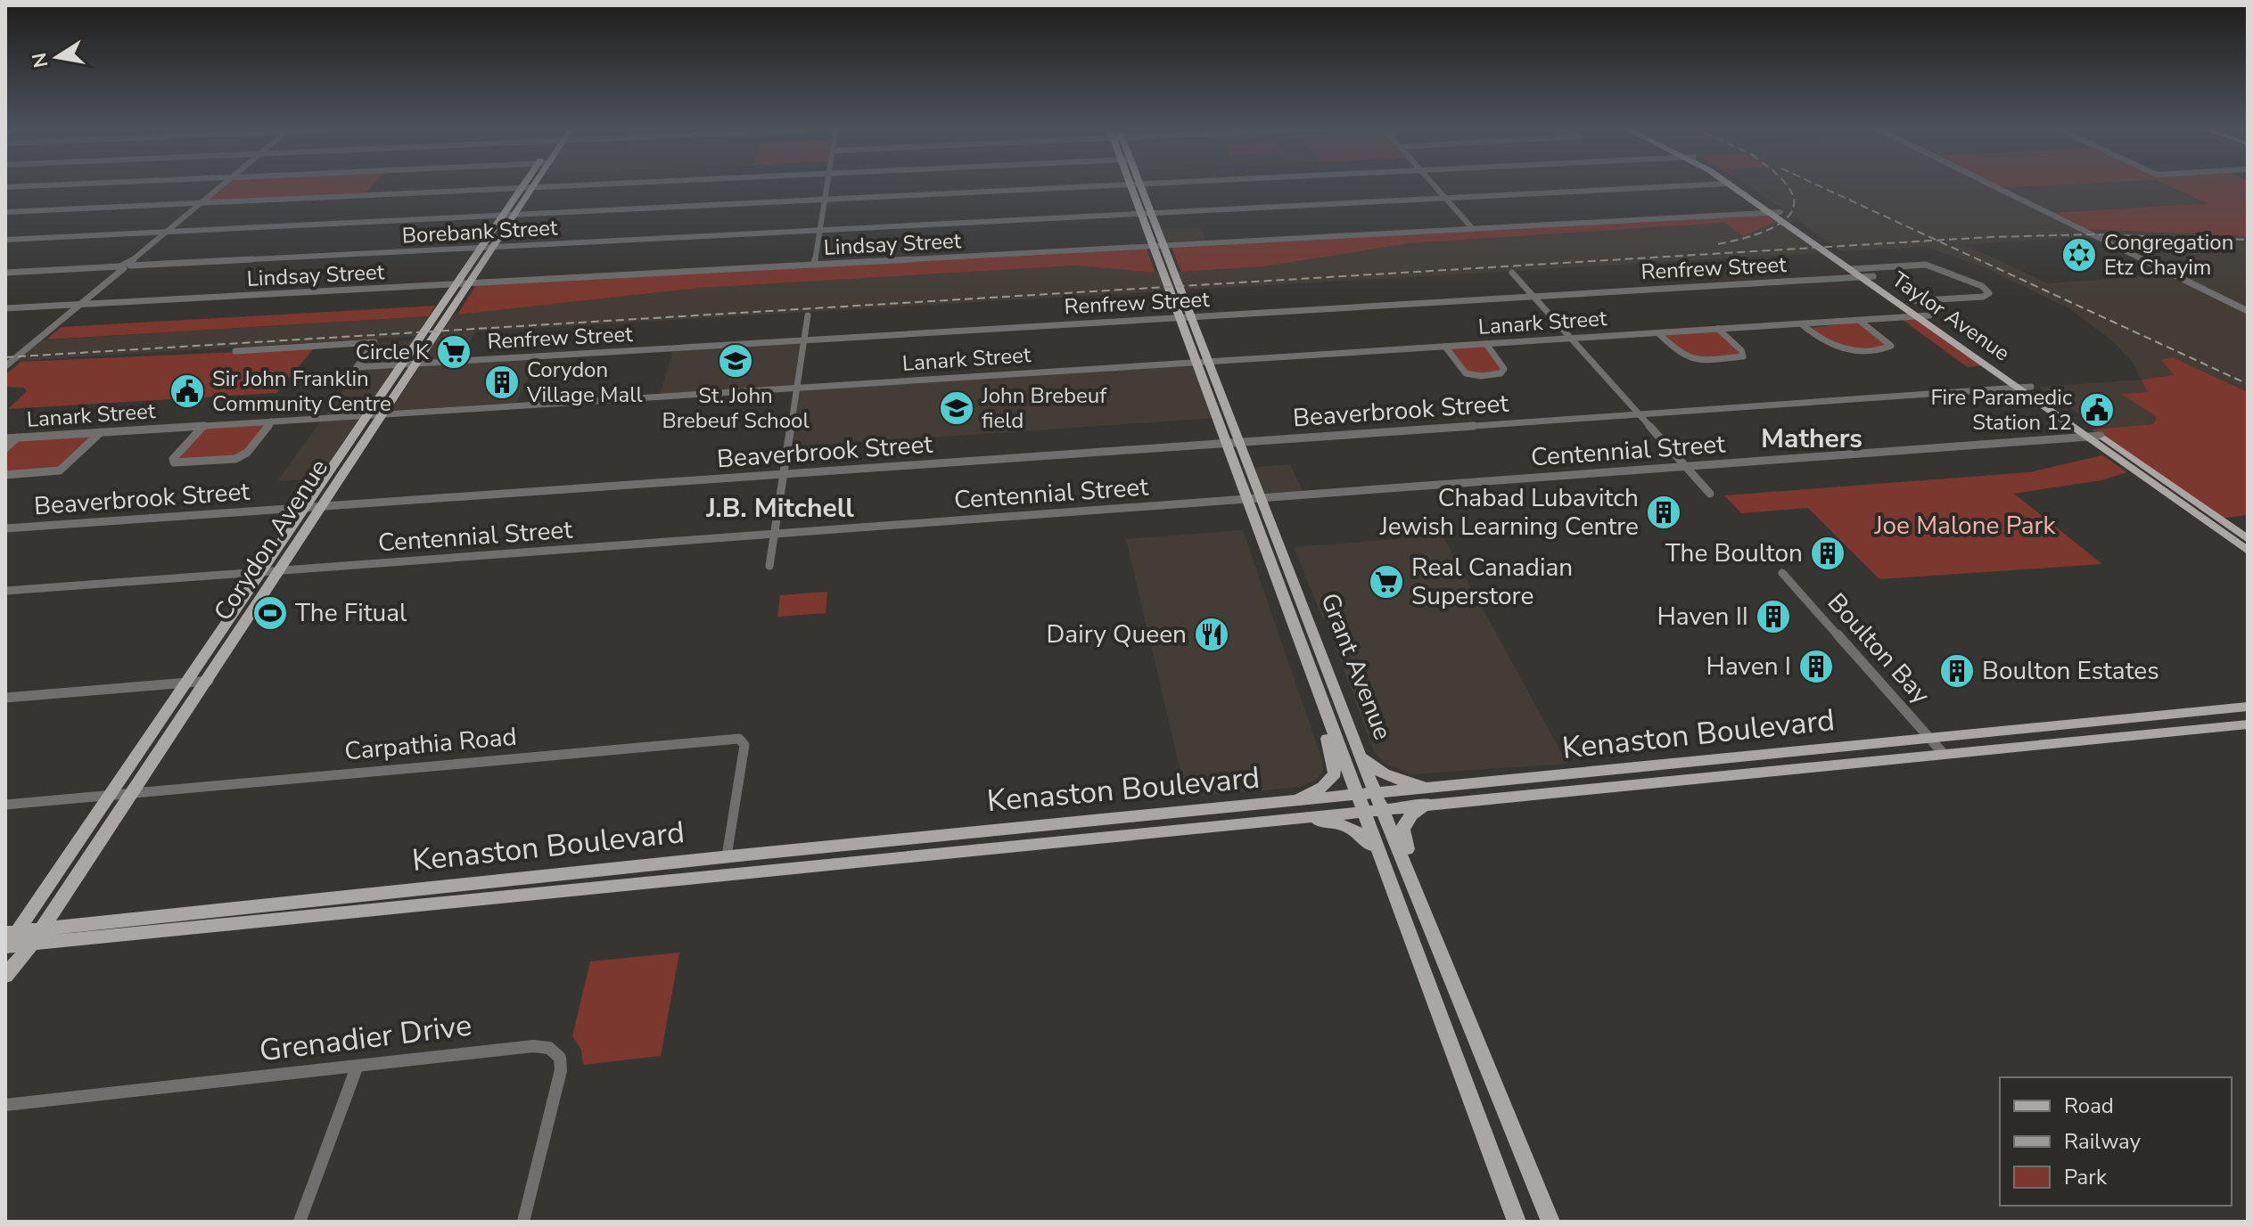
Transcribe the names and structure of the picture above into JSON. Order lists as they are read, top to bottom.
{
  "streets": {
    "main road": [
      "Taylor Avenue",
      "Corydon Avenue",
      "Grant Avenue",
      "Kenaston Boulevard"
    ],
    "street": [
      "Borebank Street",
      "Lindsay Street",
      "Renfrew Street",
      "Lanark Street",
      "Beaverbrook Street",
      "Centennial Street",
      "Boulton Bay",
      "Carpathia Road",
      "Grenadier Drive"
    ]
  },
  "crossings": [
    ["Borebank Street", "Corydon Avenue"],
    ["Borebank Street", "Grant Avenue"],
    ["Lindsay Street", "Taylor Avenue"],
    ["Lindsay Street", "Corydon Avenue"],
    ["Lindsay Street", "Grant Avenue"],
    ["Renfrew Street", "Taylor Avenue"],
    ["Renfrew Street", "Corydon Avenue"],
    ["Renfrew Street", "Grant Avenue"],
    ["Taylor Avenue", "Lanark Street"],
    ["Taylor Avenue", "Beaverbrook Street"],
    ["Taylor Avenue", "Centennial Street"],
    ["Lanark Street", "Corydon Avenue"],
    ["Lanark Street", "Grant Avenue"],
    ["Beaverbrook Street", "Corydon Avenue"],
    ["Beaverbrook Street", "Grant Avenue"],
    ["Centennial Street", "Corydon Avenue"],
    ["Centennial Street", "Grant Avenue"],
    ["Corydon Avenue", "Kenaston Boulevard"],
    ["Corydon Avenue", "Carpathia Road"],
    ["Boulton Bay", "Kenaston Boulevard"],
    ["Grant Avenue", "Kenaston Boulevard"],
    ["Kenaston Boulevard", "Carpathia Road"]
  ],
  "districts": ["Mathers", "J.B. Mitchell"],
  "parks": ["Joe Malone Park"],
  "places": {
    "synagogue": ["Congregation Etz Chayim"],
    "supermarket": ["Circle K", "Real Canadian Superstore"],
    "school or university": ["St. John Brebeuf School", "John Brebeuf field"],
    "building": [
      "Corydon Village Mall",
      "Chabad Lubavitch Jewish Learning Centre",
      "The Boulton",
      "Haven II",
      "Haven I",
      "Boulton Estates"
    ],
    "public building": ["Sir John Franklin Community Centre", "Fire Paramedic Station 12"],
    "sports": ["The Fitual"],
    "restaurant": ["Dairy Queen"]
  },
  "legend": ["Road", "Railway", "Park"],
  "north": "left"
}
